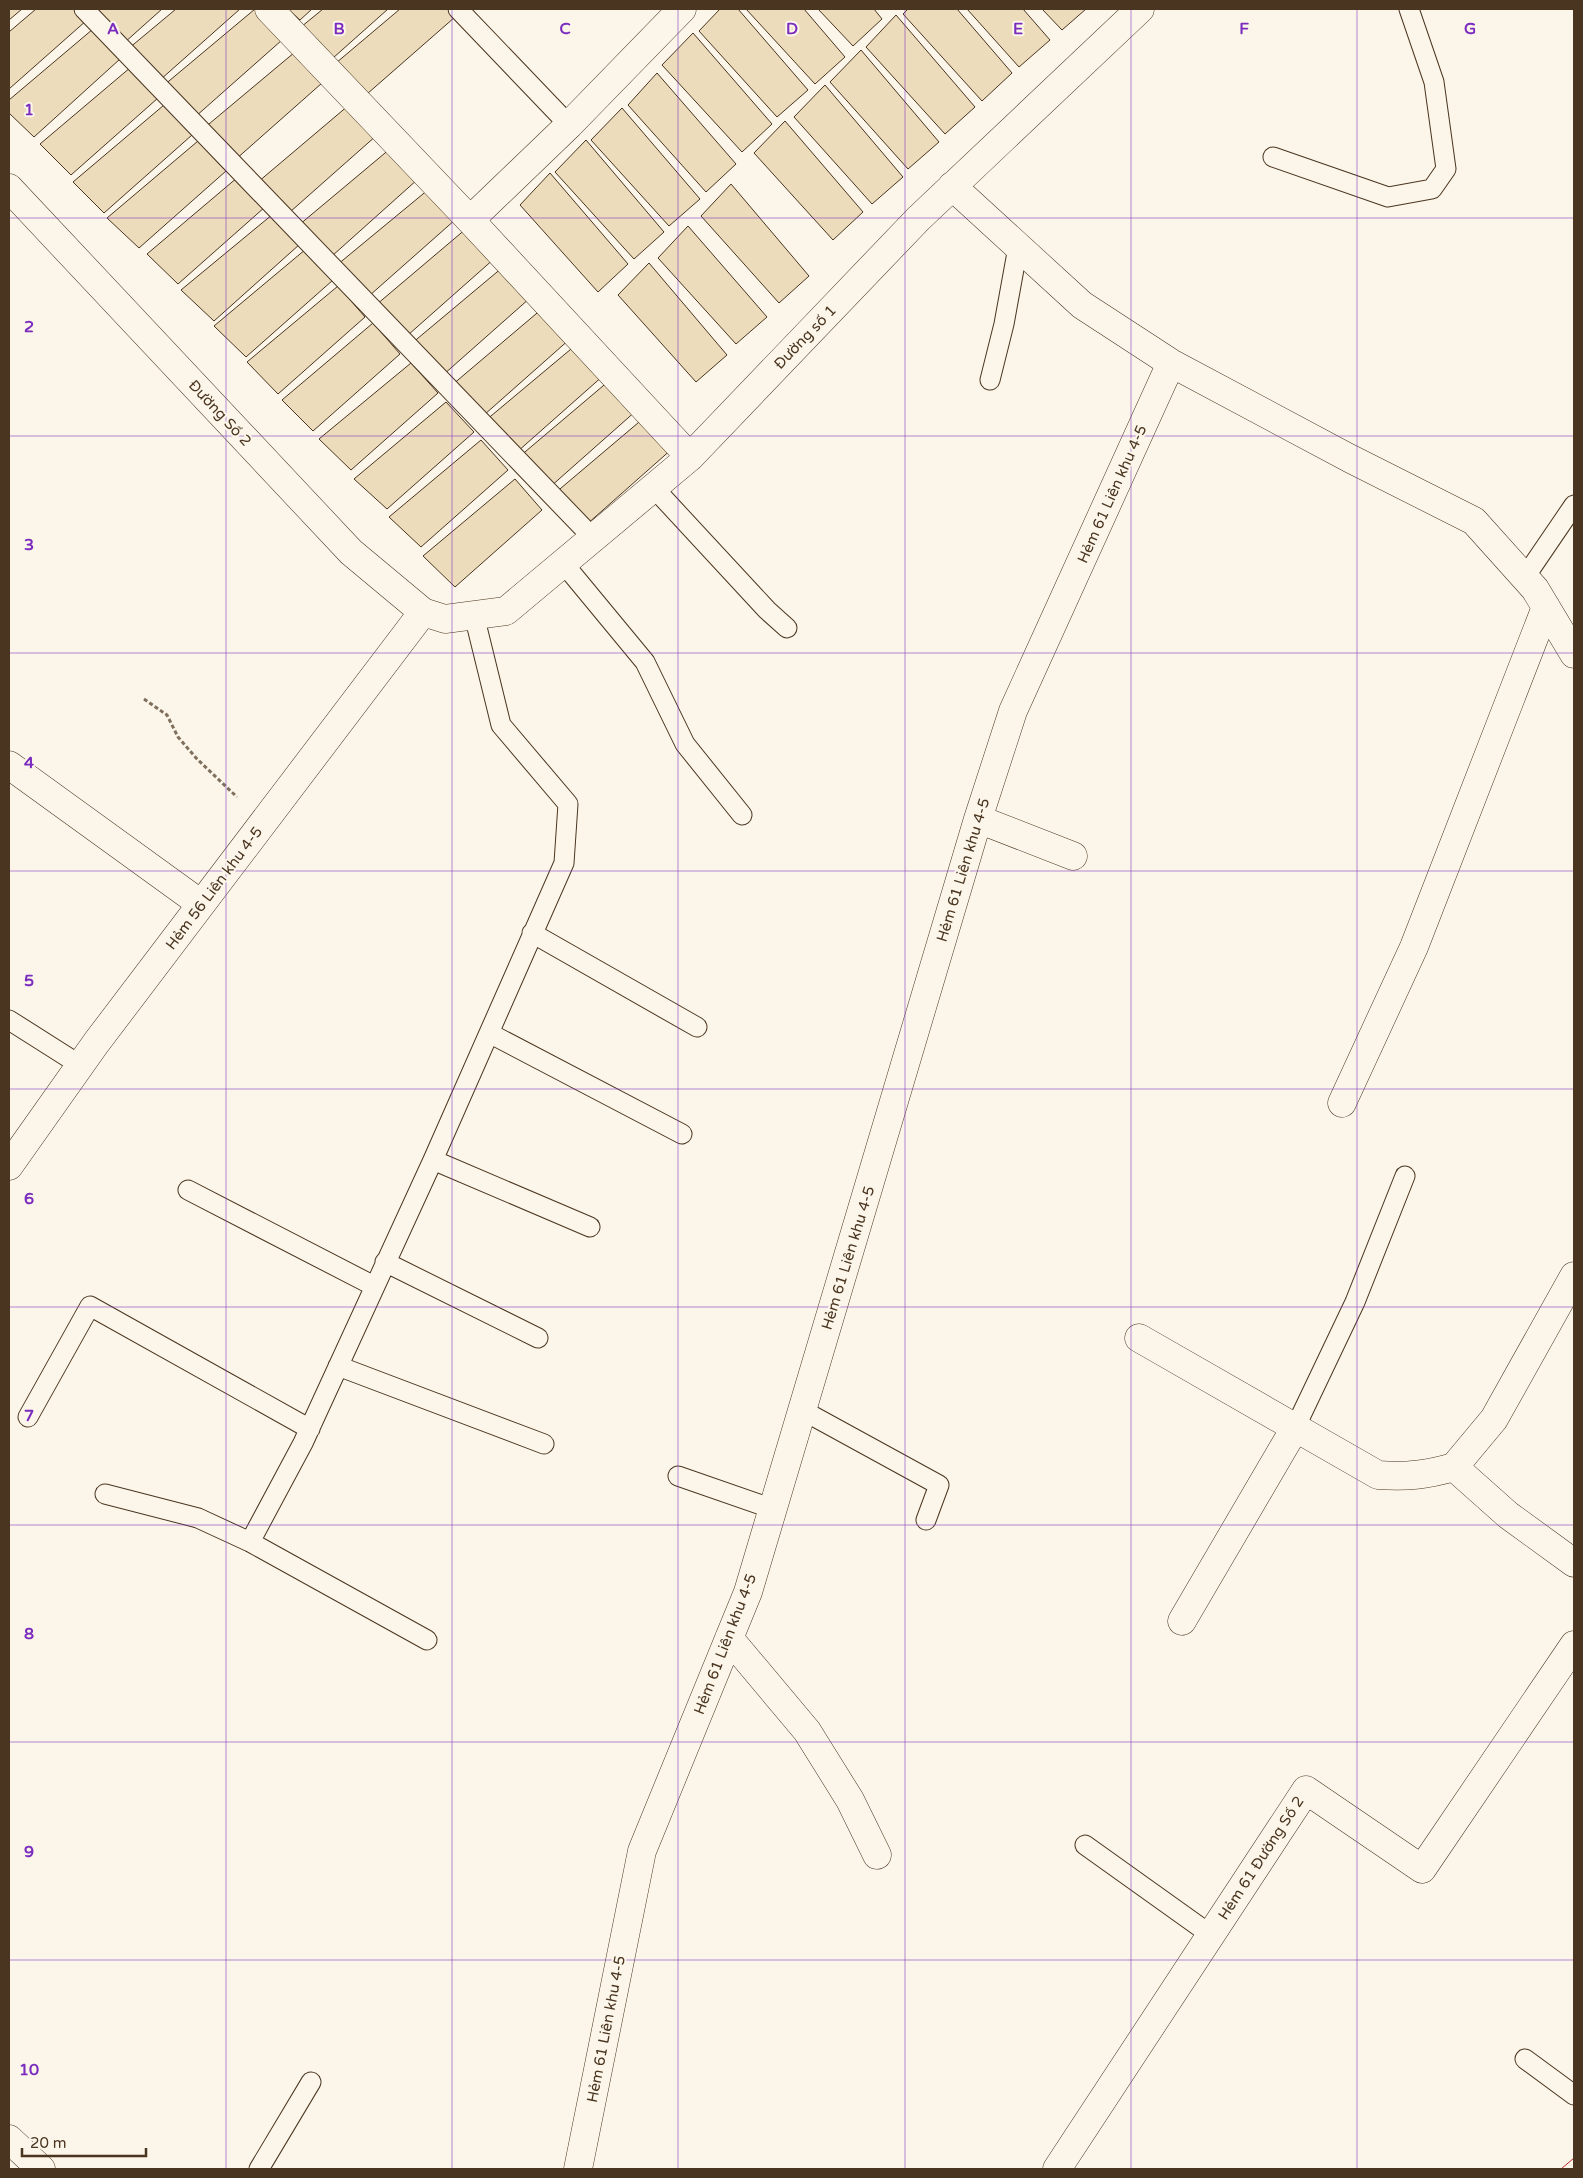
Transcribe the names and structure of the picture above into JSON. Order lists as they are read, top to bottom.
{
  "streets": {
    "street": [
      "Đường số 1",
      "Đường Số 2",
      "Hẻm 61 Liên khu 4-5",
      "Hẻm 56 Liên khu 4-5",
      "Hẻm 61 Đường Số 2"
    ]
  },
  "crossings": [
    ["Đường số 1", "Đường Số 2"],
    ["Đường số 1", "Hẻm 56 Liên khu 4-5"],
    ["Đường Số 2", "Hẻm 56 Liên khu 4-5"]
  ],
  "scale_bar": "20 m",
  "grid": {
    "columns": [
      "A",
      "B",
      "C",
      "D",
      "E",
      "F",
      "G"
    ],
    "rows": [
      "1",
      "2",
      "3",
      "4",
      "5",
      "6",
      "7",
      "8",
      "9",
      "10"
    ]
  }
}
